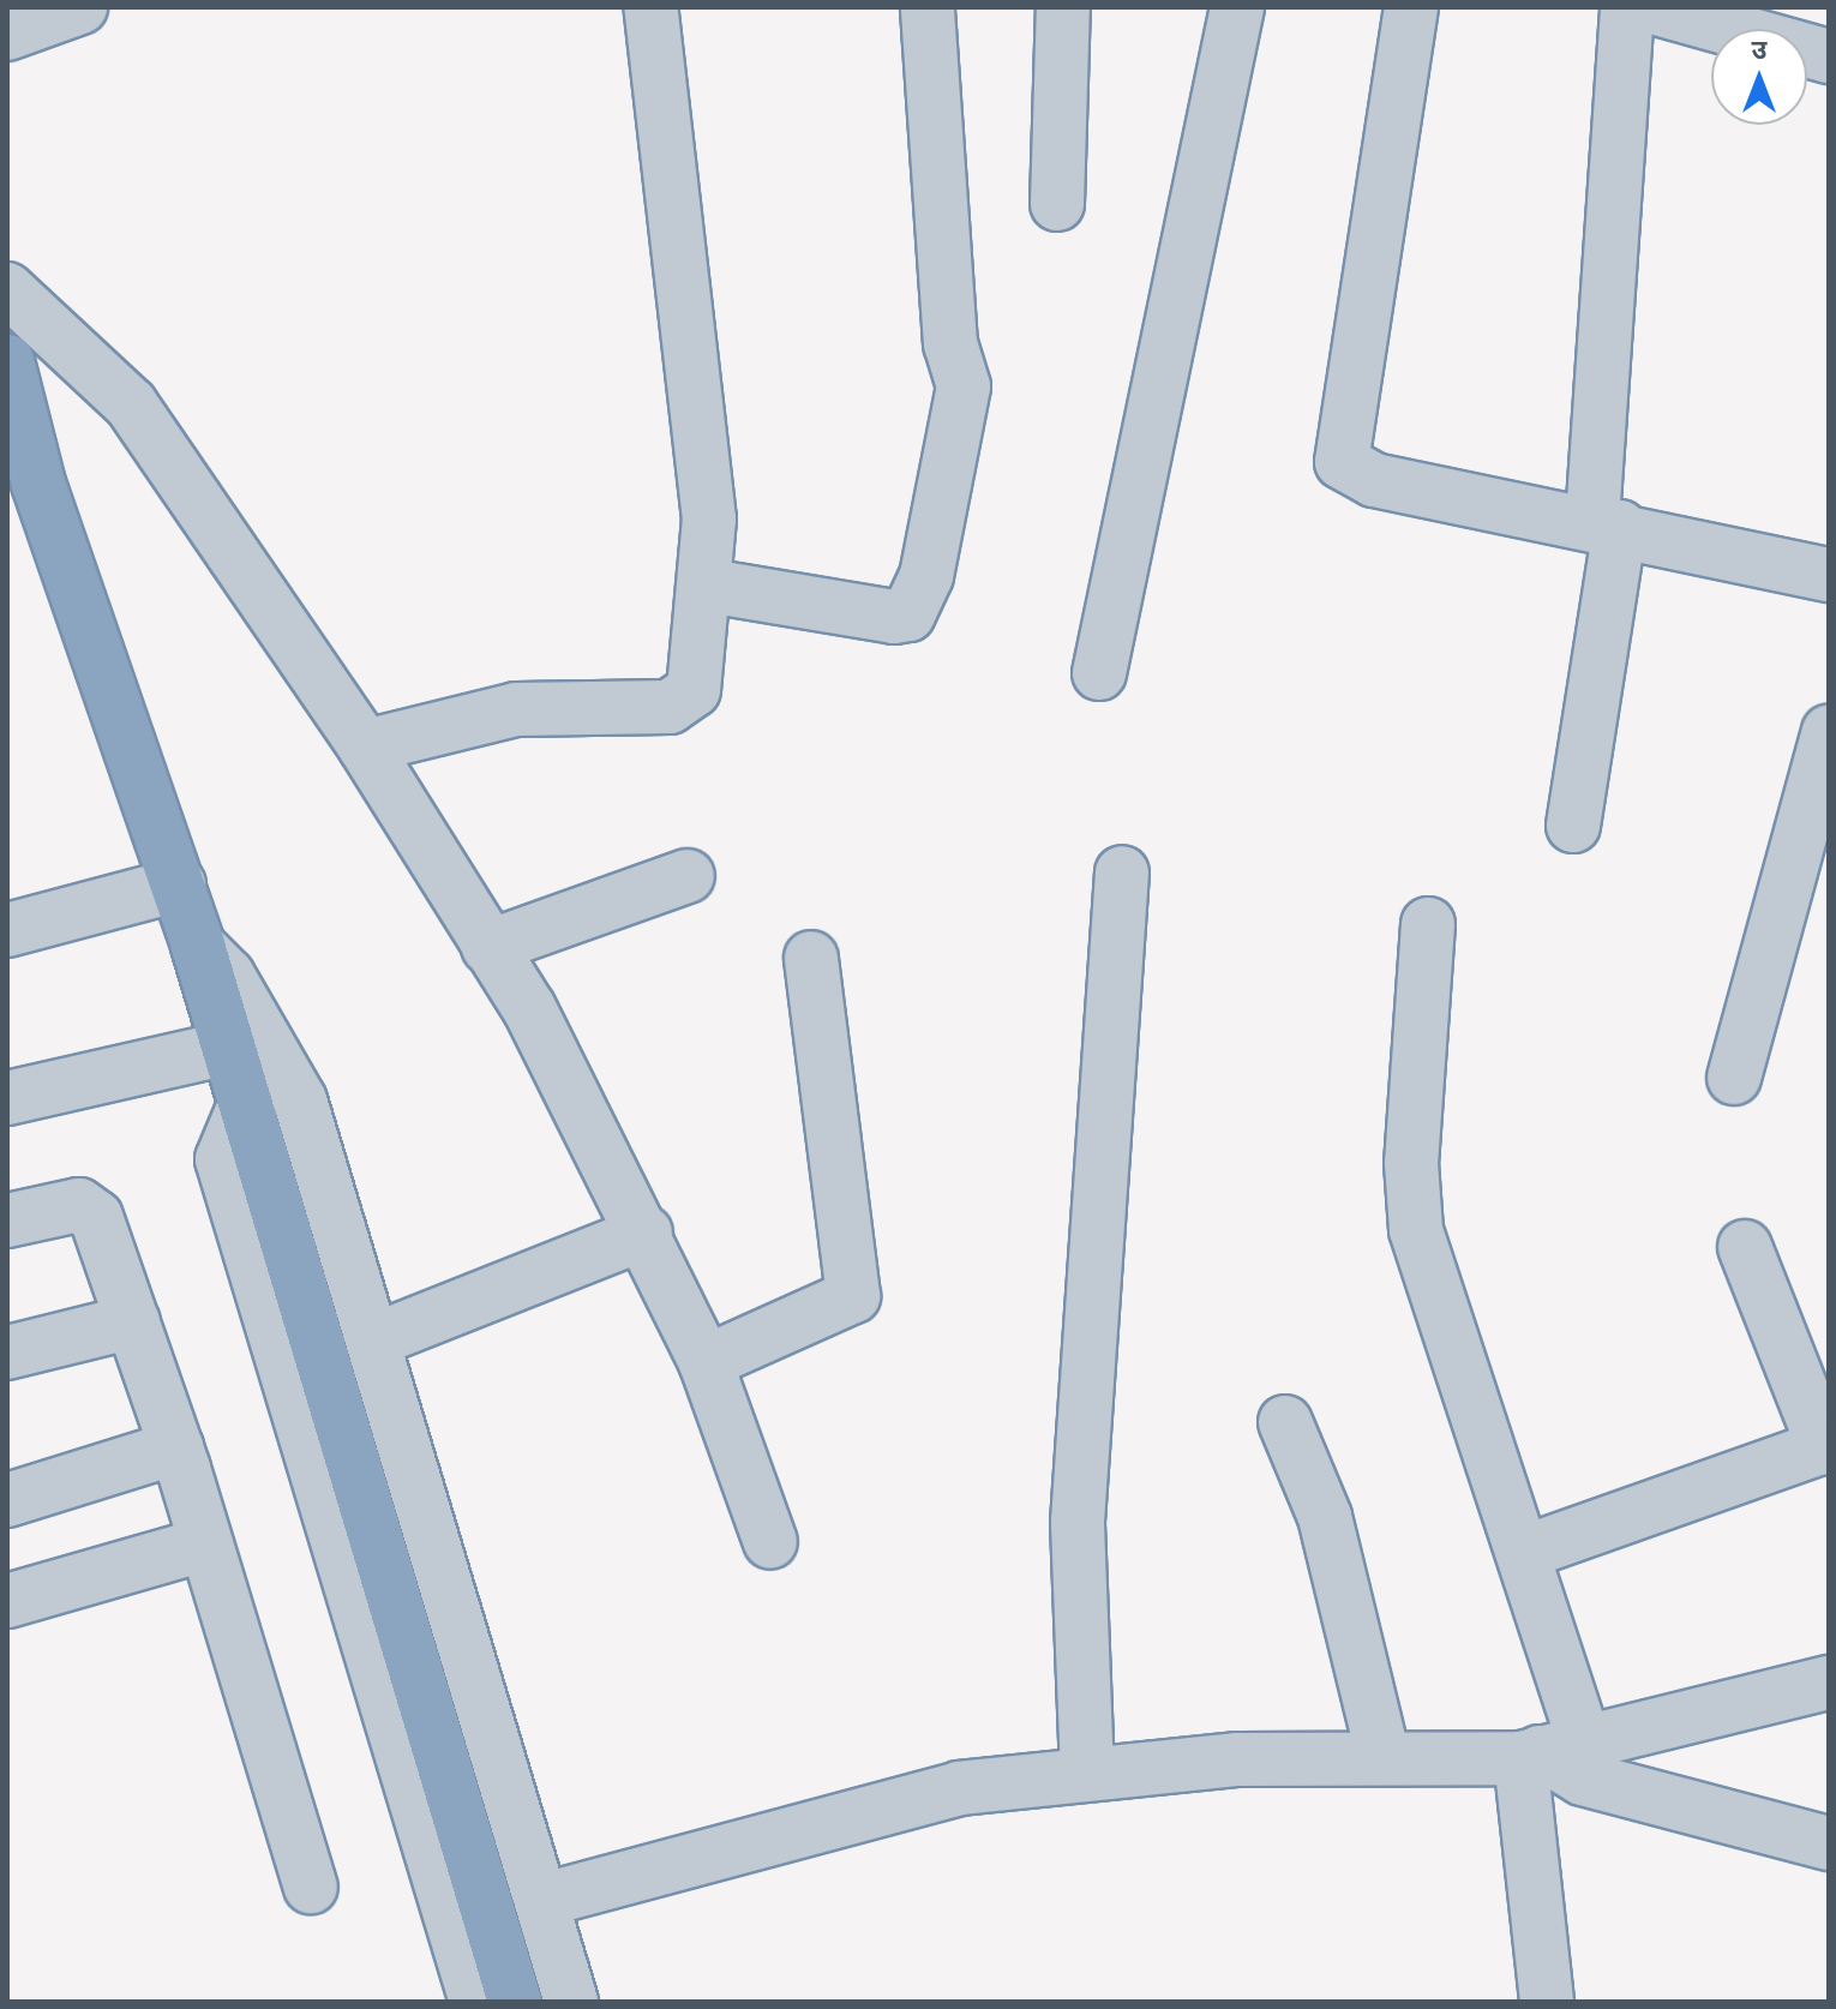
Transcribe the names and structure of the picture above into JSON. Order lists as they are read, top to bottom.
{
  "north": "top"
}
